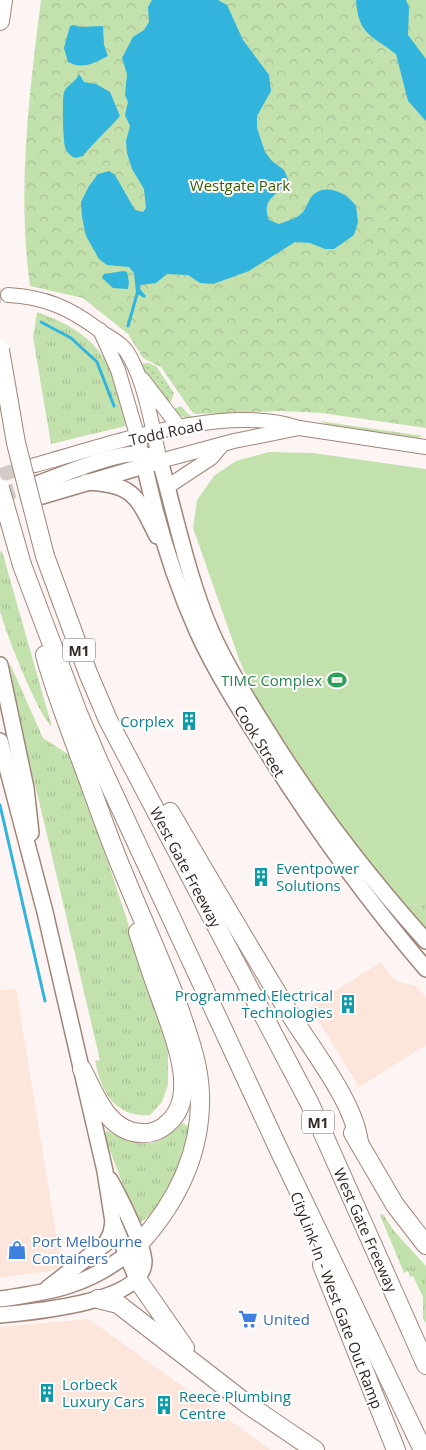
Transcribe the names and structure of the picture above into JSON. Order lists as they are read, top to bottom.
{
  "streets": {
    "highway": ["M1", "West Gate Freeway", "CityLink In - West Gate Out Ramp"],
    "main road": ["Todd Road", "Cook Street"]
  },
  "crossings": [
    ["Todd Road", "Cook Street"],
    ["West Gate Freeway", "CityLink In - West Gate Out Ramp"]
  ],
  "parks": ["Westgate Park"],
  "places": {
    "sports": ["TIMC Complex"],
    "building": [
      "Corplex",
      "Eventpower Solutions",
      "Programmed Electrical Technologies",
      "Lorbeck Luxury Cars",
      "Reece Plumbing Centre"
    ],
    "shop": ["Port Melbourne Containers"],
    "supermarket": ["United"]
  }
}
